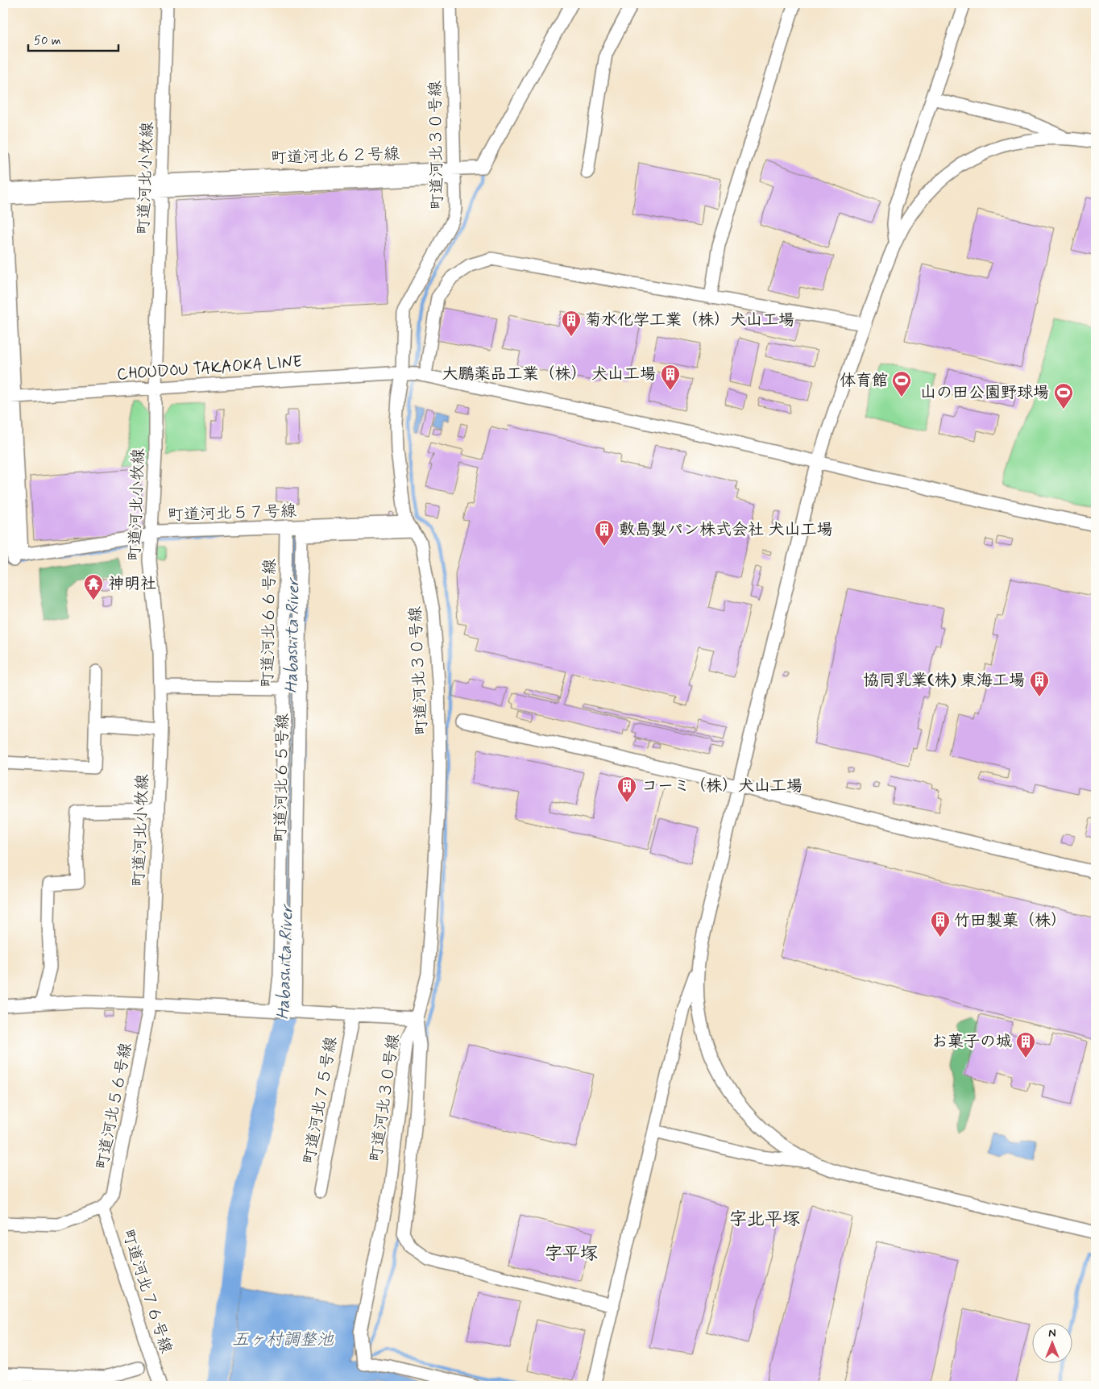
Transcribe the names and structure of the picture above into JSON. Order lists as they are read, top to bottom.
{
  "streets": {
    "street": [
      "町道河北３０号線",
      "町道河北６２号線",
      "町道河北小牧線",
      "CHOUDOU TAKAOKA LINE",
      "町道河北５７号線",
      "町道河北６６号線",
      "町道河北６５号線",
      "町道河北７５号線",
      "町道河北５６号線",
      "町道河北７６号線"
    ]
  },
  "crossings": [
    ["町道河北３０号線", "町道河北６２号線"],
    ["町道河北３０号線", "CHOUDOU TAKAOKA LINE"],
    ["町道河北３０号線", "町道河北５７号線"],
    ["町道河北３０号線", "町道河北６５号線"],
    ["町道河北６２号線", "町道河北小牧線"],
    ["町道河北６２号線", "町道河北５７号線"],
    ["町道河北小牧線", "CHOUDOU TAKAOKA LINE"],
    ["町道河北小牧線", "町道河北５７号線"],
    ["町道河北小牧線", "町道河北５６号線"],
    ["CHOUDOU TAKAOKA LINE", "町道河北５７号線"],
    ["町道河北５７号線", "町道河北６６号線"],
    ["町道河北５７号線", "町道河北６５号線"],
    ["町道河北５６号線", "町道河北７６号線"]
  ],
  "districts": ["字北平塚", "字平塚"],
  "water": ["Habashita River", "五ヶ村調整池"],
  "places": {
    "building": [
      "菊水化学工業（株）犬山工場",
      "大鵬薬品工業（株） 犬山工場",
      "敷島製パン株式会社 犬山工場",
      "協同乳業(株) 東海工場",
      "コーミ（株）犬山工場",
      "竹田製菓（株）",
      "お菓子の城"
    ],
    "sports": ["体育館", "山の田公園野球場"],
    "temple": ["神明社"]
  },
  "scale_bar": "50 m",
  "north": "top"
}
